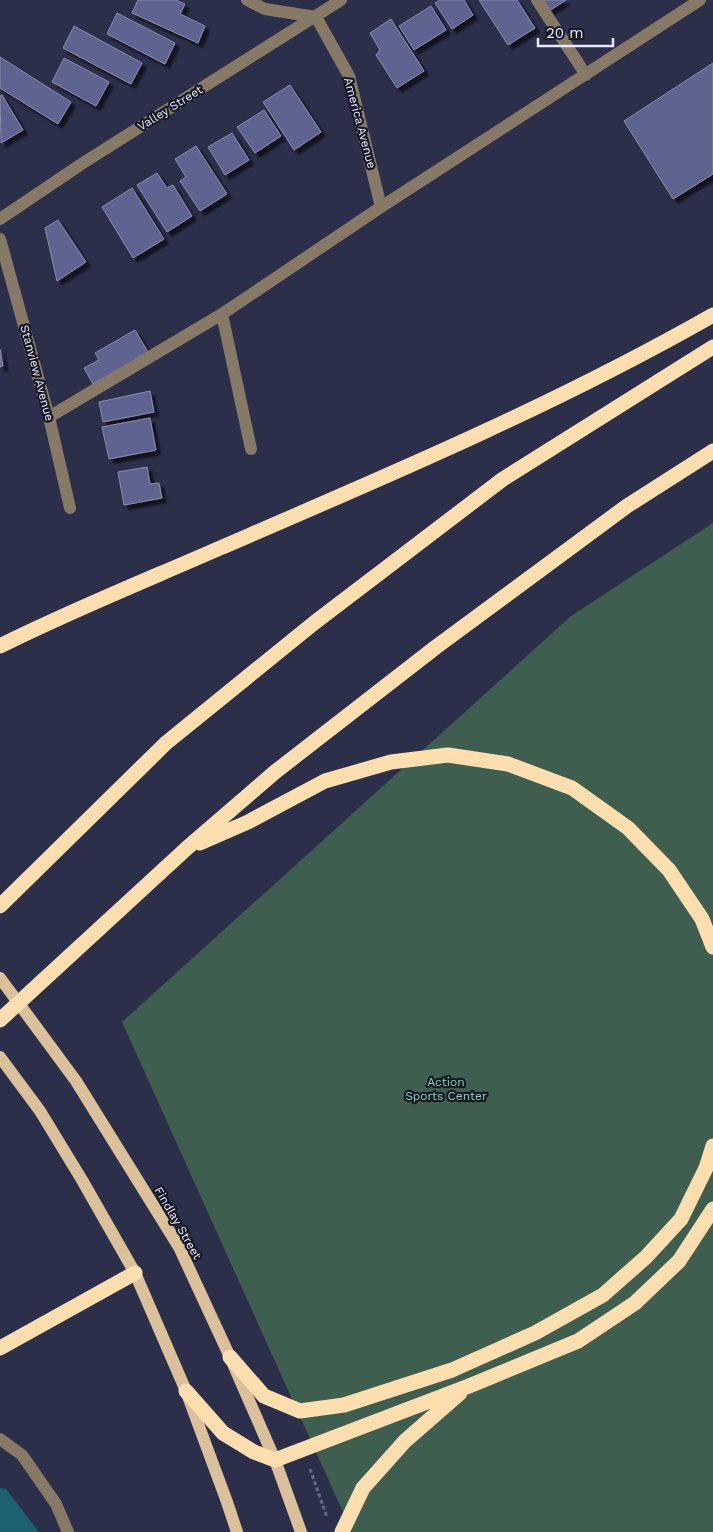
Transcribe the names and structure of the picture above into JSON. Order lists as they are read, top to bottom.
{
  "streets": {
    "main road": ["Findlay Street"],
    "street": ["Valley Street", "America Avenue", "Stanview Avenue"]
  },
  "crossings": [
    ["Valley Street", "America Avenue"]
  ],
  "parks": ["Action Sports Center"],
  "scale_bar": "20 m"
}
